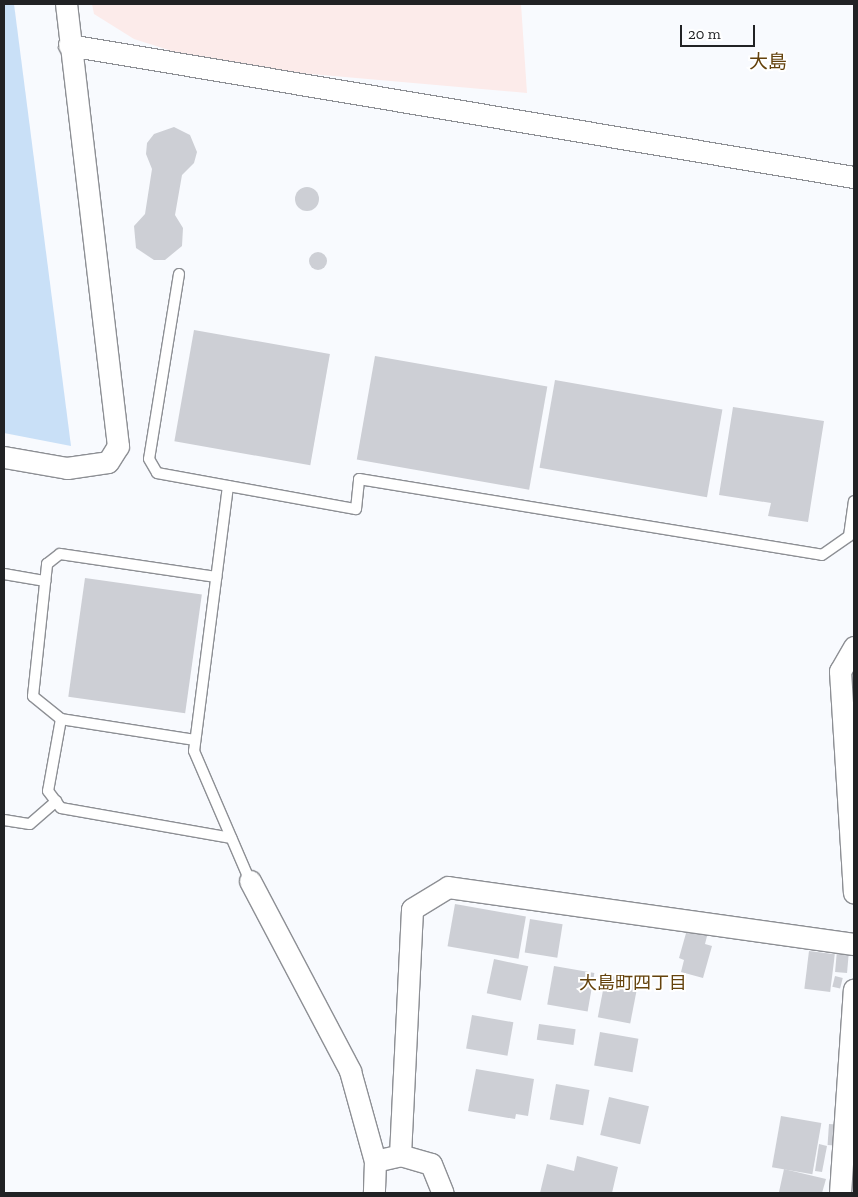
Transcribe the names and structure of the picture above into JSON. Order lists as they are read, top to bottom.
{
  "districts": ["大島", "大島町四丁目"],
  "scale_bar": "20 m"
}
